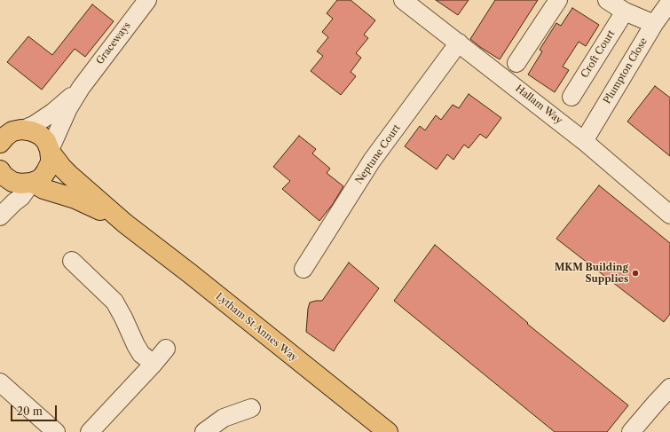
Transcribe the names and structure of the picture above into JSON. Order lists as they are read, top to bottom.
{
  "streets": {
    "main road": ["Lytham St Annes Way"],
    "street": [
      "Graceways",
      "Croft Court",
      "Plumpton Close",
      "Hallam Way",
      "Neptune Court"
    ]
  },
  "crossings": [
    ["Graceways", "Lytham St Annes Way"],
    ["Plumpton Close", "Hallam Way"],
    ["Hallam Way", "Neptune Court"]
  ],
  "places": ["MKM Building Supplies"],
  "scale_bar": "20 m"
}
